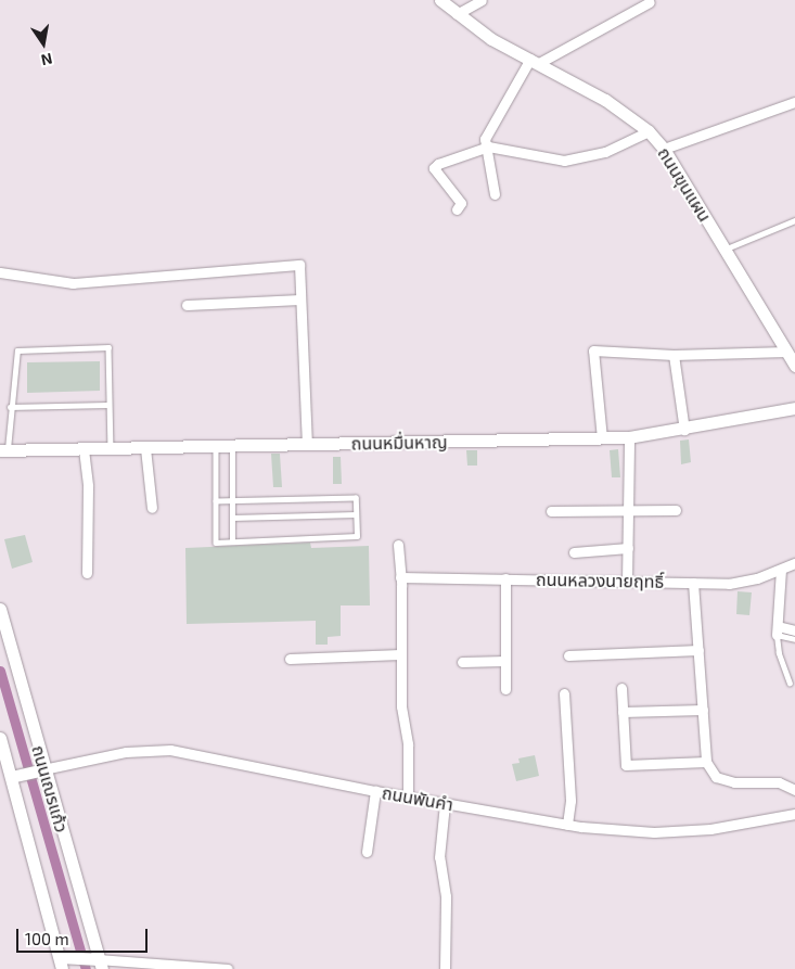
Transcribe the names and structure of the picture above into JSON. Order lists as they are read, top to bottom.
{
  "streets": {
    "street": [
      "ถนนขุนแผน",
      "ถนนหมื่นหาญ",
      "ถนนหลวงนายฤทธิ์",
      "ถนนเณรแก้ว",
      "ถนนพันคำ"
    ]
  },
  "crossings": [
    ["ถนนเณรแก้ว", "ถนนพันคำ"]
  ],
  "scale_bar": "100 m",
  "north": "bottom"
}
